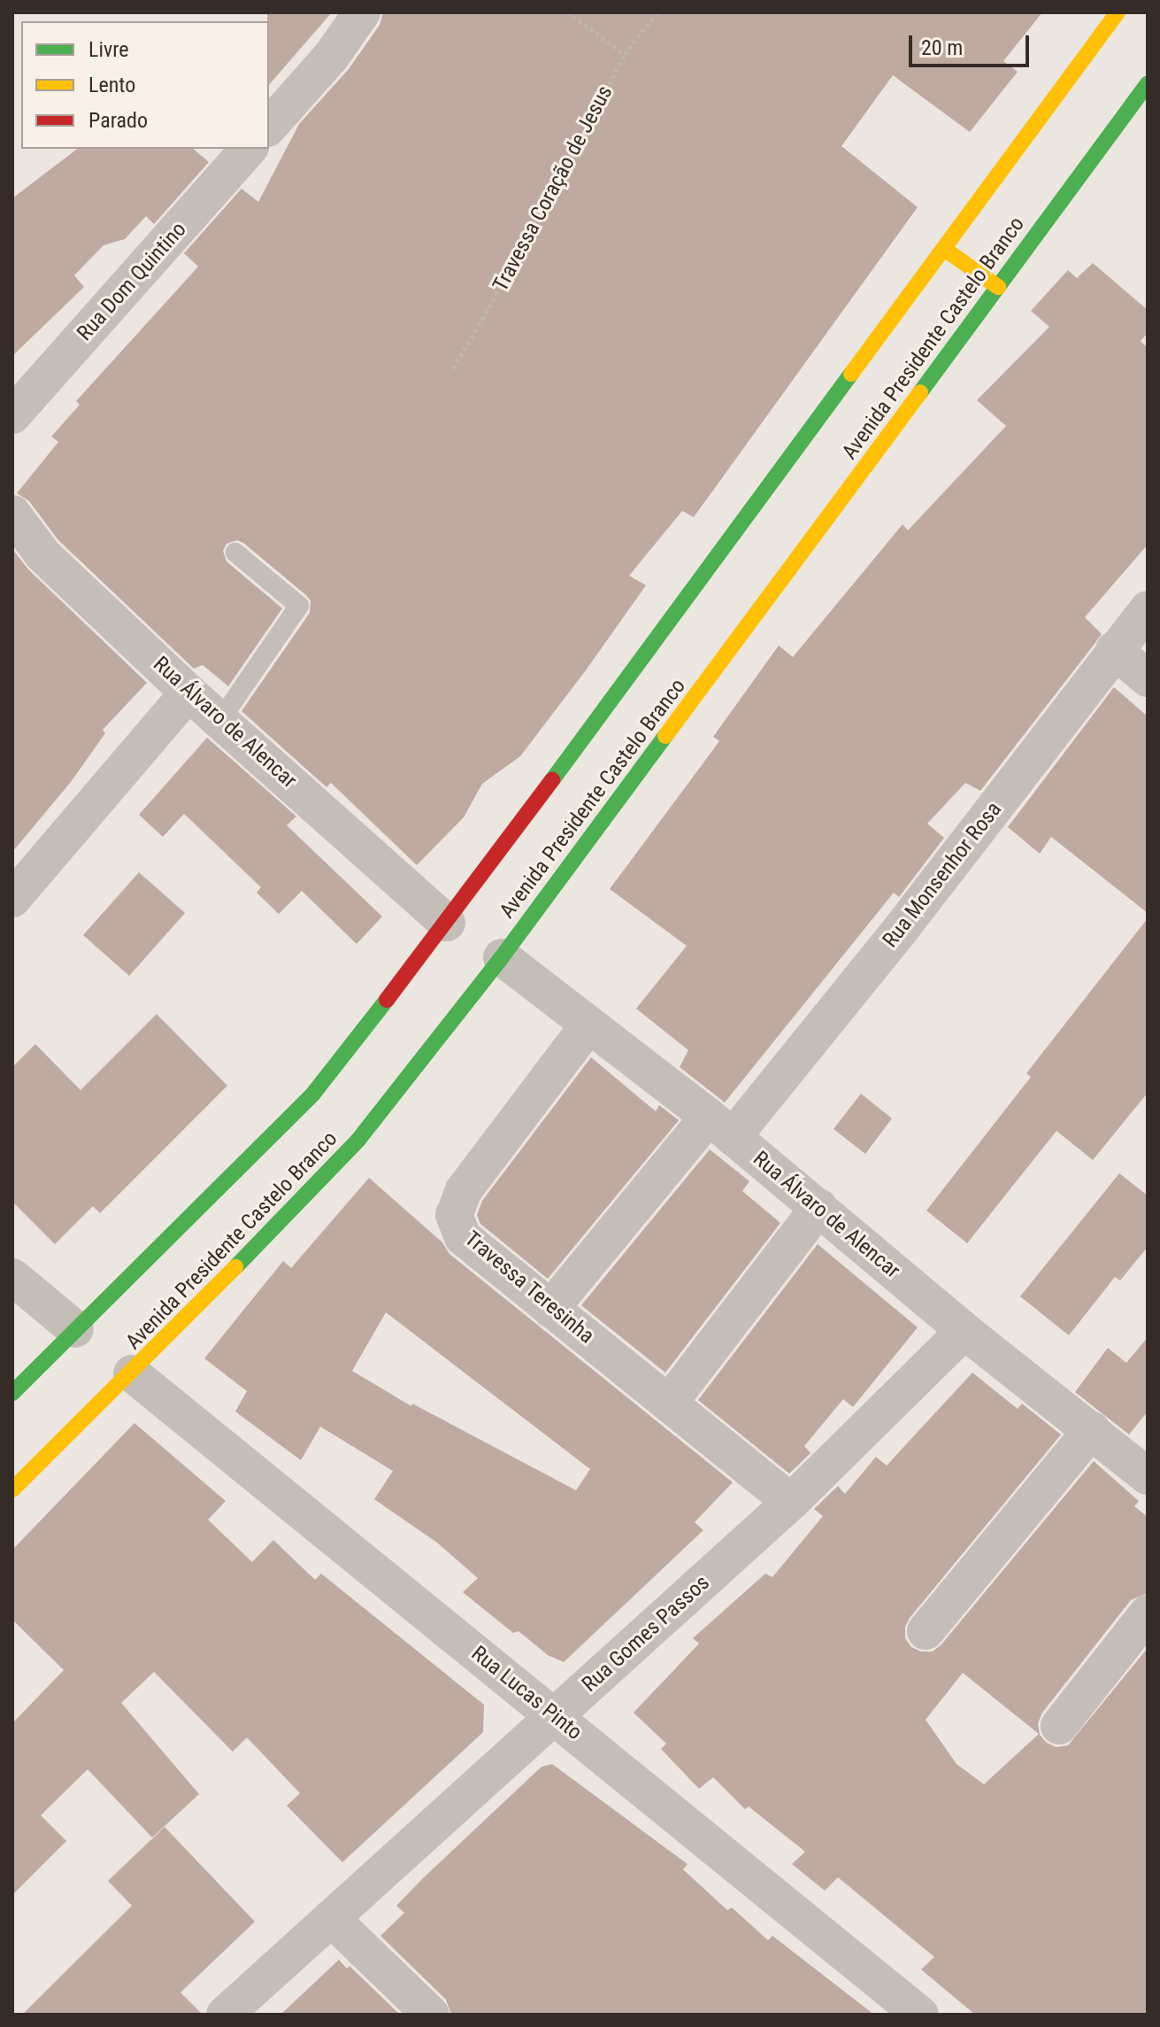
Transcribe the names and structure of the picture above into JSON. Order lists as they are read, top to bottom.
{
  "streets": {
    "main road": ["Avenida Presidente Castelo Branco"],
    "street": [
      "Rua Dom Quintino",
      "Rua Álvaro de Alencar",
      "Rua Monsenhor Rosa",
      "Travessa Teresinha",
      "Rua Gomes Passos",
      "Rua Lucas Pinto"
    ],
    "path": ["Travessa Coração de Jesus"]
  },
  "crossings": [
    ["Avenida Presidente Castelo Branco", "Rua Álvaro de Alencar"],
    ["Avenida Presidente Castelo Branco", "Rua Lucas Pinto"],
    ["Rua Álvaro de Alencar", "Rua Monsenhor Rosa"],
    ["Rua Álvaro de Alencar", "Travessa Teresinha"],
    ["Rua Álvaro de Alencar", "Rua Gomes Passos"],
    ["Rua Monsenhor Rosa", "Travessa Teresinha"],
    ["Travessa Teresinha", "Rua Gomes Passos"],
    ["Rua Gomes Passos", "Rua Lucas Pinto"]
  ],
  "legend": ["Livre", "Lento", "Parado"],
  "scale_bar": "20 m"
}
